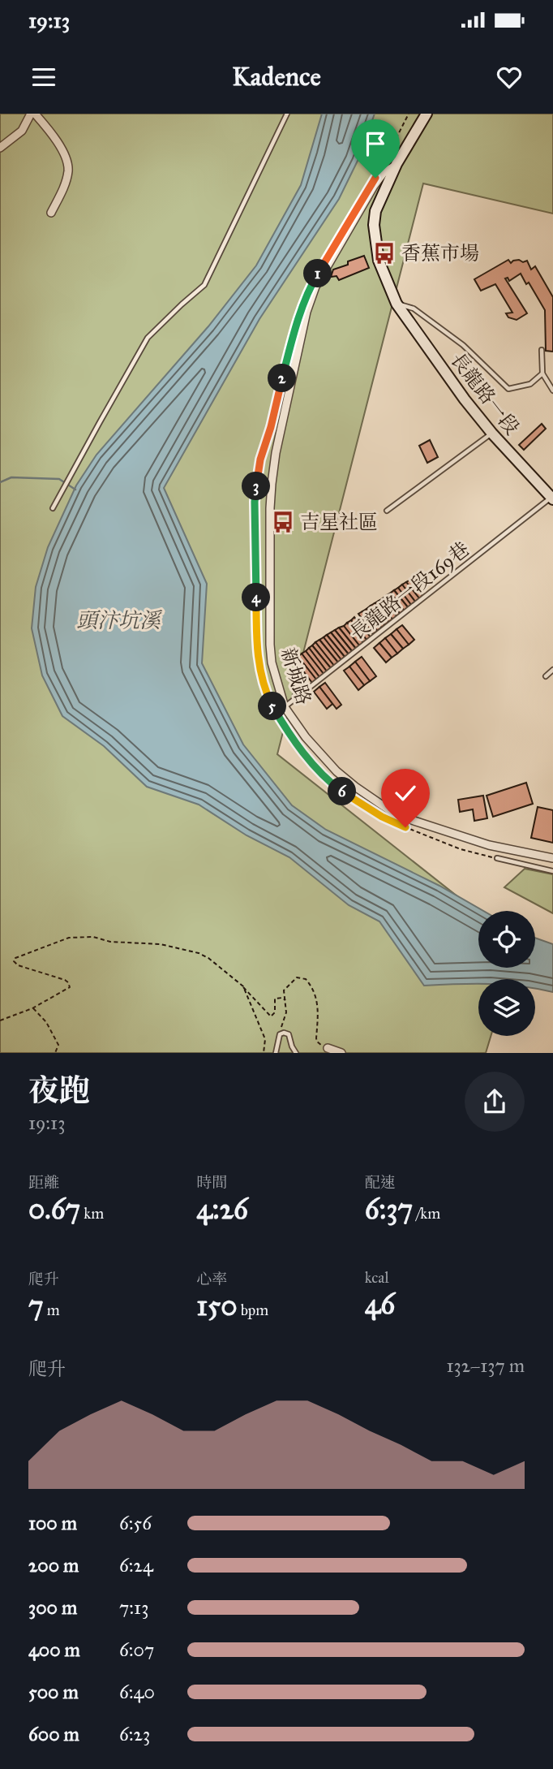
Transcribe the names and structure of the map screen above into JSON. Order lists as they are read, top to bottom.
{
  "streets": {
    "main road": ["長龍路一段"],
    "street": ["新城路"],
    "lane": ["長龍路一段169巷"]
  },
  "crossings": [
    ["長龍路一段", "長龍路一段169巷"],
    ["長龍路一段", "新城路"],
    ["長龍路一段169巷", "新城路"]
  ],
  "water": ["頭汴坑溪"],
  "places": {
    "bus stop": ["香蕉市場", "吉星社區"]
  },
  "page": {
    "status": "19:13",
    "header": "Kadence",
    "pins": [
      "1",
      "2",
      "3",
      "4",
      "5",
      "6"
    ],
    "heading": ["夜跑", "19:13"],
    "stats": [
      ["距離", "0.67 km"],
      ["時間", "4:26"],
      ["配速", "6:37 /km"],
      ["爬升", "7 m"],
      ["心率", "150 bpm"],
      ["kcal", "46"]
    ],
    "chart": ["爬升", "132–137 m"],
    "list": [
      {
        "name": "100 m",
        "note": "6:56"
      },
      {
        "name": "200 m",
        "note": "6:24"
      },
      {
        "name": "300 m",
        "note": "7:13"
      },
      {
        "name": "400 m",
        "note": "6:07"
      },
      {
        "name": "500 m",
        "note": "6:40"
      },
      {
        "name": "600 m",
        "note": "6:23"
      }
    ]
  }
}
